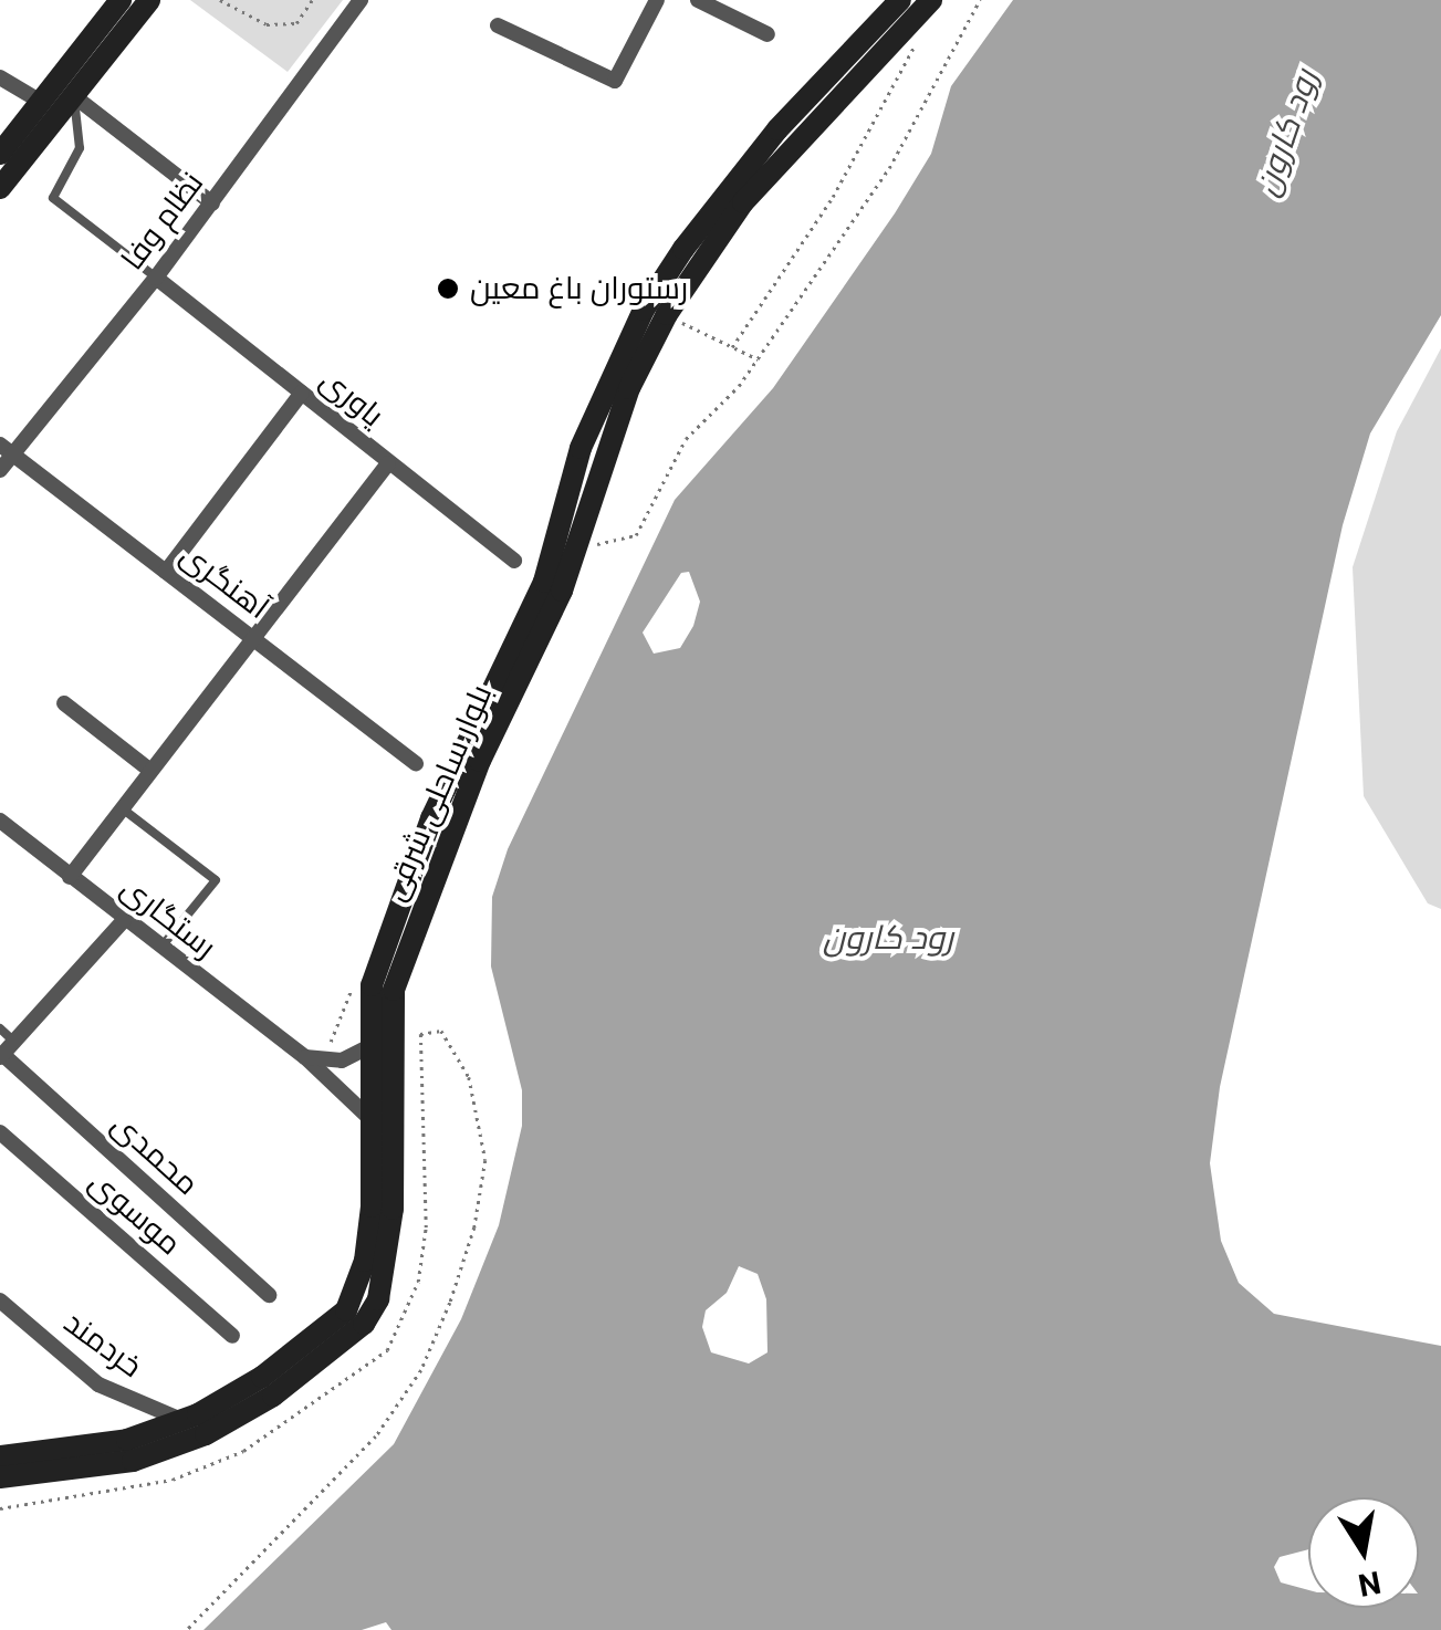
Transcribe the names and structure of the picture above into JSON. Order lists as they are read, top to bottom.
{
  "streets": {
    "main road": ["بلوار ساحلی شرقی"],
    "street": [
      "نظام وفا",
      "یاوری",
      "آهنگری",
      "رستگاری",
      "محمدی",
      "موسوی",
      "خردمند"
    ]
  },
  "crossings": [
    ["نظام وفا", "یاوری"],
    ["نظام وفا", "آهنگری"],
    ["بلوار ساحلی شرقی", "رستگاری"],
    ["بلوار ساحلی شرقی", "خردمند"]
  ],
  "water": ["رود کارون"],
  "places": ["رستوران باغ معین"],
  "north": "bottom"
}
